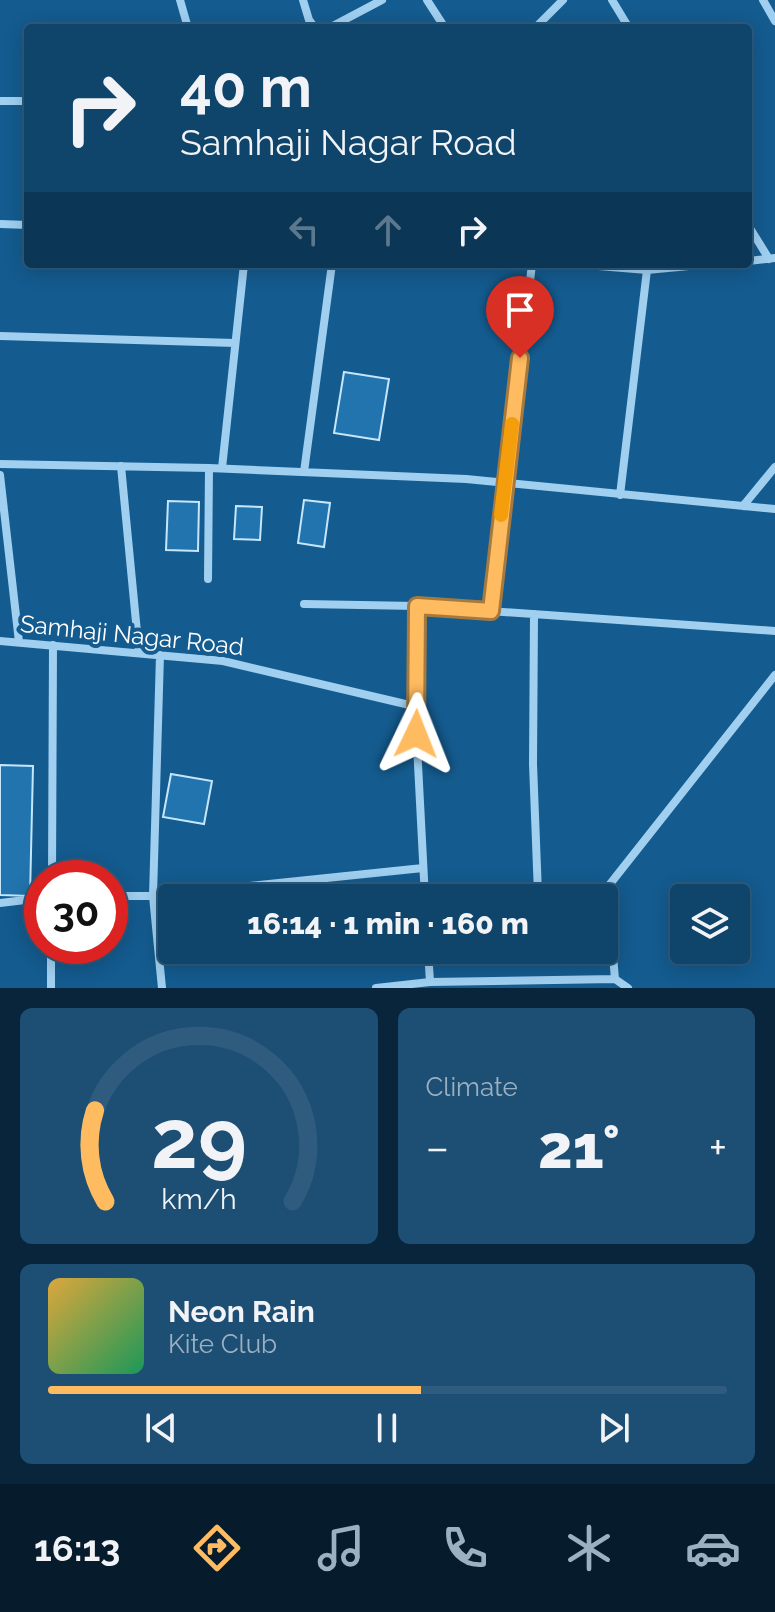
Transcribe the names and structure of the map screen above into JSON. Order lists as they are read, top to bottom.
{
  "streets": {
    "street": ["Samhaji Nagar Road"]
  },
  "page": {
    "turn": ["40 m", "Samhaji Nagar Road"],
    "limit": "30",
    "trip": "16:14 · 1 min · 160 m",
    "tile": "Climate",
    "heat": ["−", "21°", "+"],
    "song": ["Neon Rain", "Kite Club"],
    "tabs": "16:13",
    "gauge": ["29", "km/h"]
  }
}
